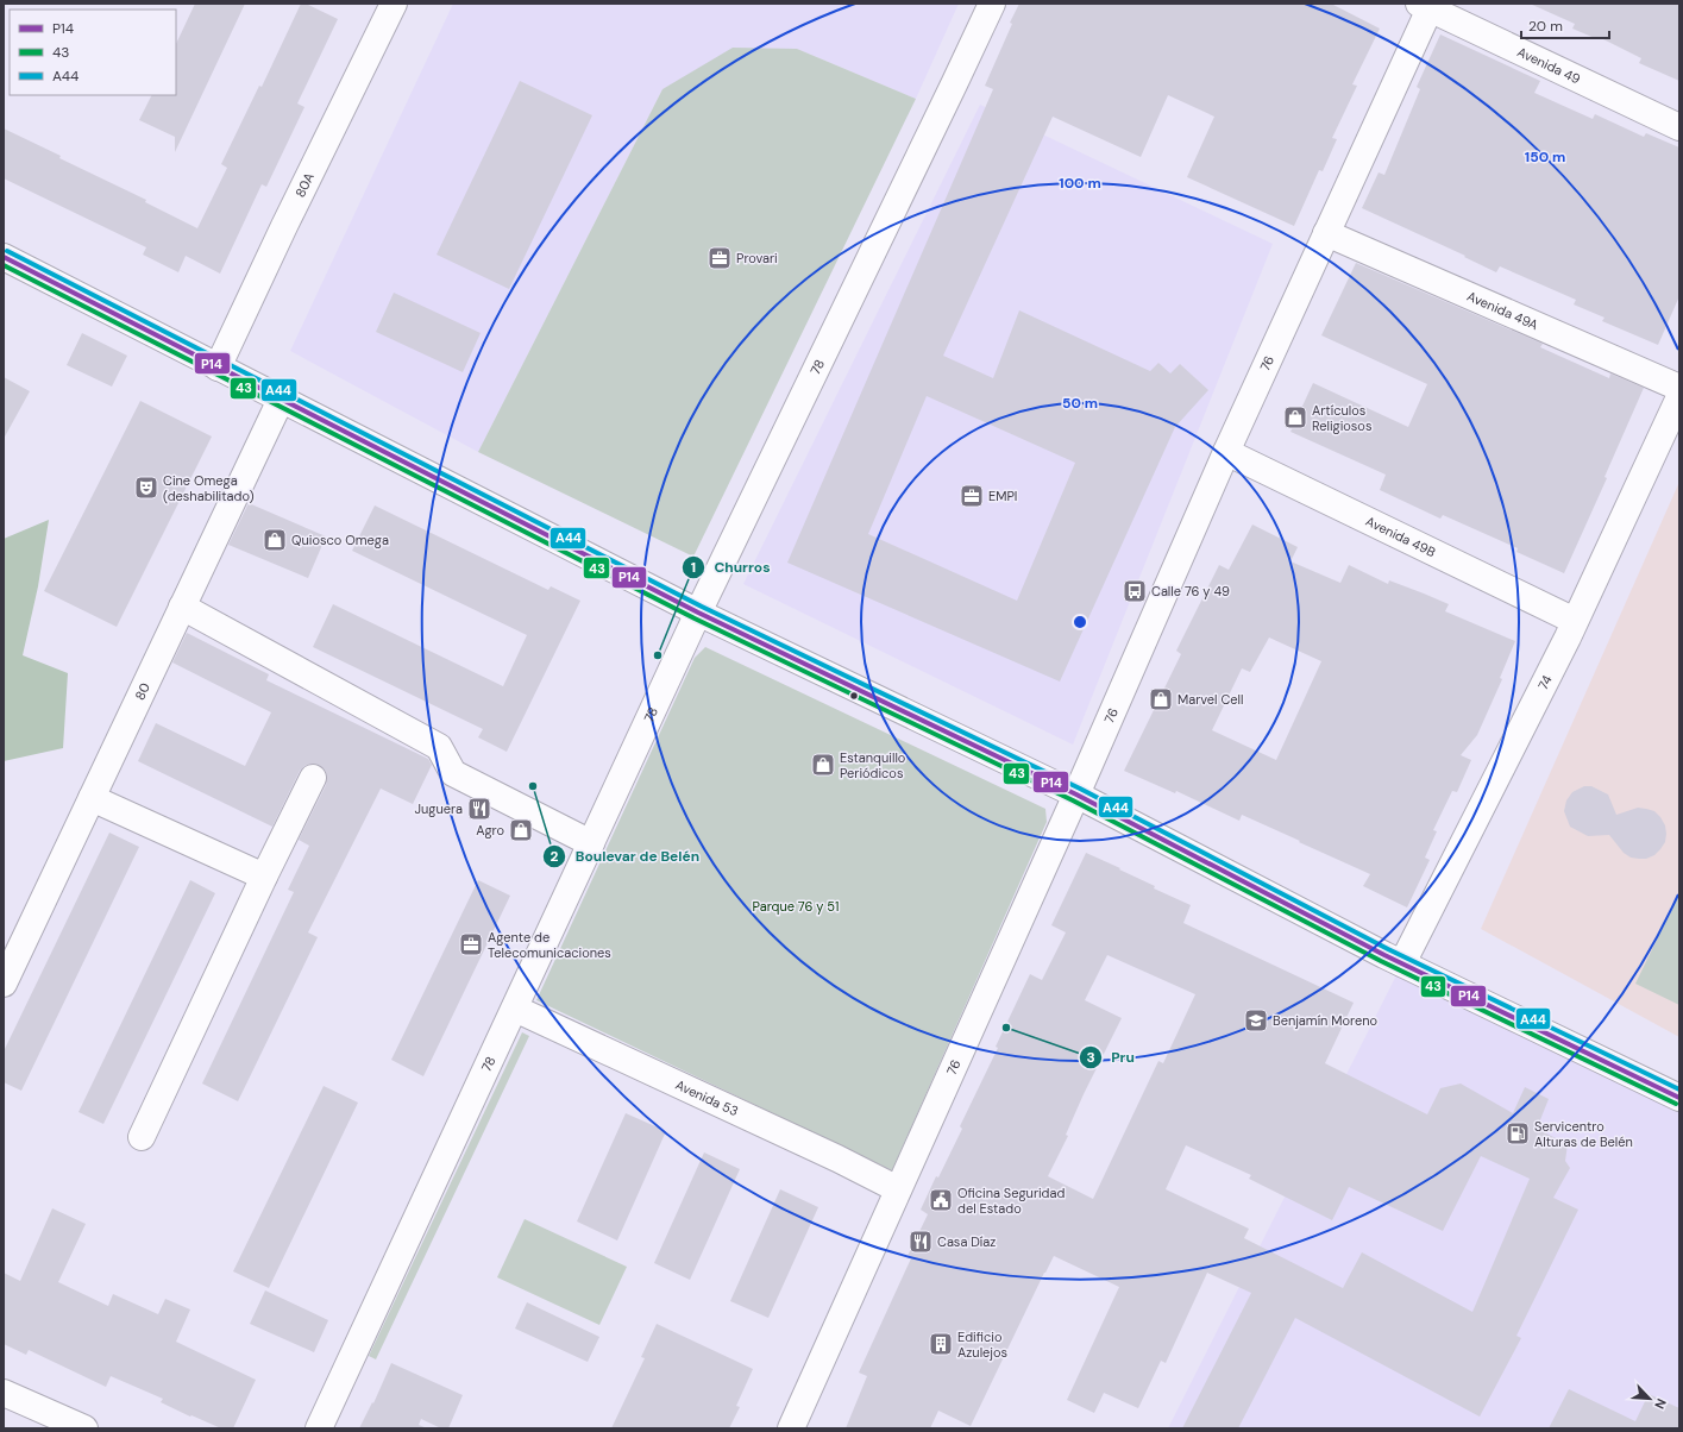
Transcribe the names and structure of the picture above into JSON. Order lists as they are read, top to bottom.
{
  "streets": {
    "street": [
      "Avenida 49",
      "80A",
      "Avenida 49A",
      "76",
      "78",
      "Avenida 49B",
      "74",
      "80",
      "Avenida 53"
    ]
  },
  "crossings": [
    ["Avenida 49", "76"],
    ["Avenida 49A", "76"],
    ["76", "Avenida 49B"],
    ["76", "Avenida 53"],
    ["78", "Avenida 53"],
    ["Avenida 49B", "74"]
  ],
  "parks": ["Parque 76 y 51"],
  "places": {
    "office": ["Provari", "EMPI", "Agente de Telecomunicaciones"],
    "shop": [
      "Artículos Religiosos",
      "Quiosco Omega",
      "Marvel Cell",
      "Estanquillo Periódicos",
      "Agro"
    ],
    "theatre": ["Cine Omega (deshabilitado)"],
    "bus stop": ["Calle 76 y 49"],
    "other": ["Churros", "Boulevar de Belén", "Pru"],
    "restaurant": ["Juguera", "Casa Díaz"],
    "school or university": ["Benjamín Moreno"],
    "fuel station": ["Servicentro Alturas de Belén"],
    "public building": ["Oficina Seguridad del Estado"],
    "building": ["Edificio Azulejos"]
  },
  "lines": ["transit line A44", "transit line P14", "transit line 43"],
  "legend": ["P14", "43", "A44"],
  "scale_bar": "20 m",
  "north": "bottom right",
  "rings": ["150 m", "100 m", "50 m"]
}
